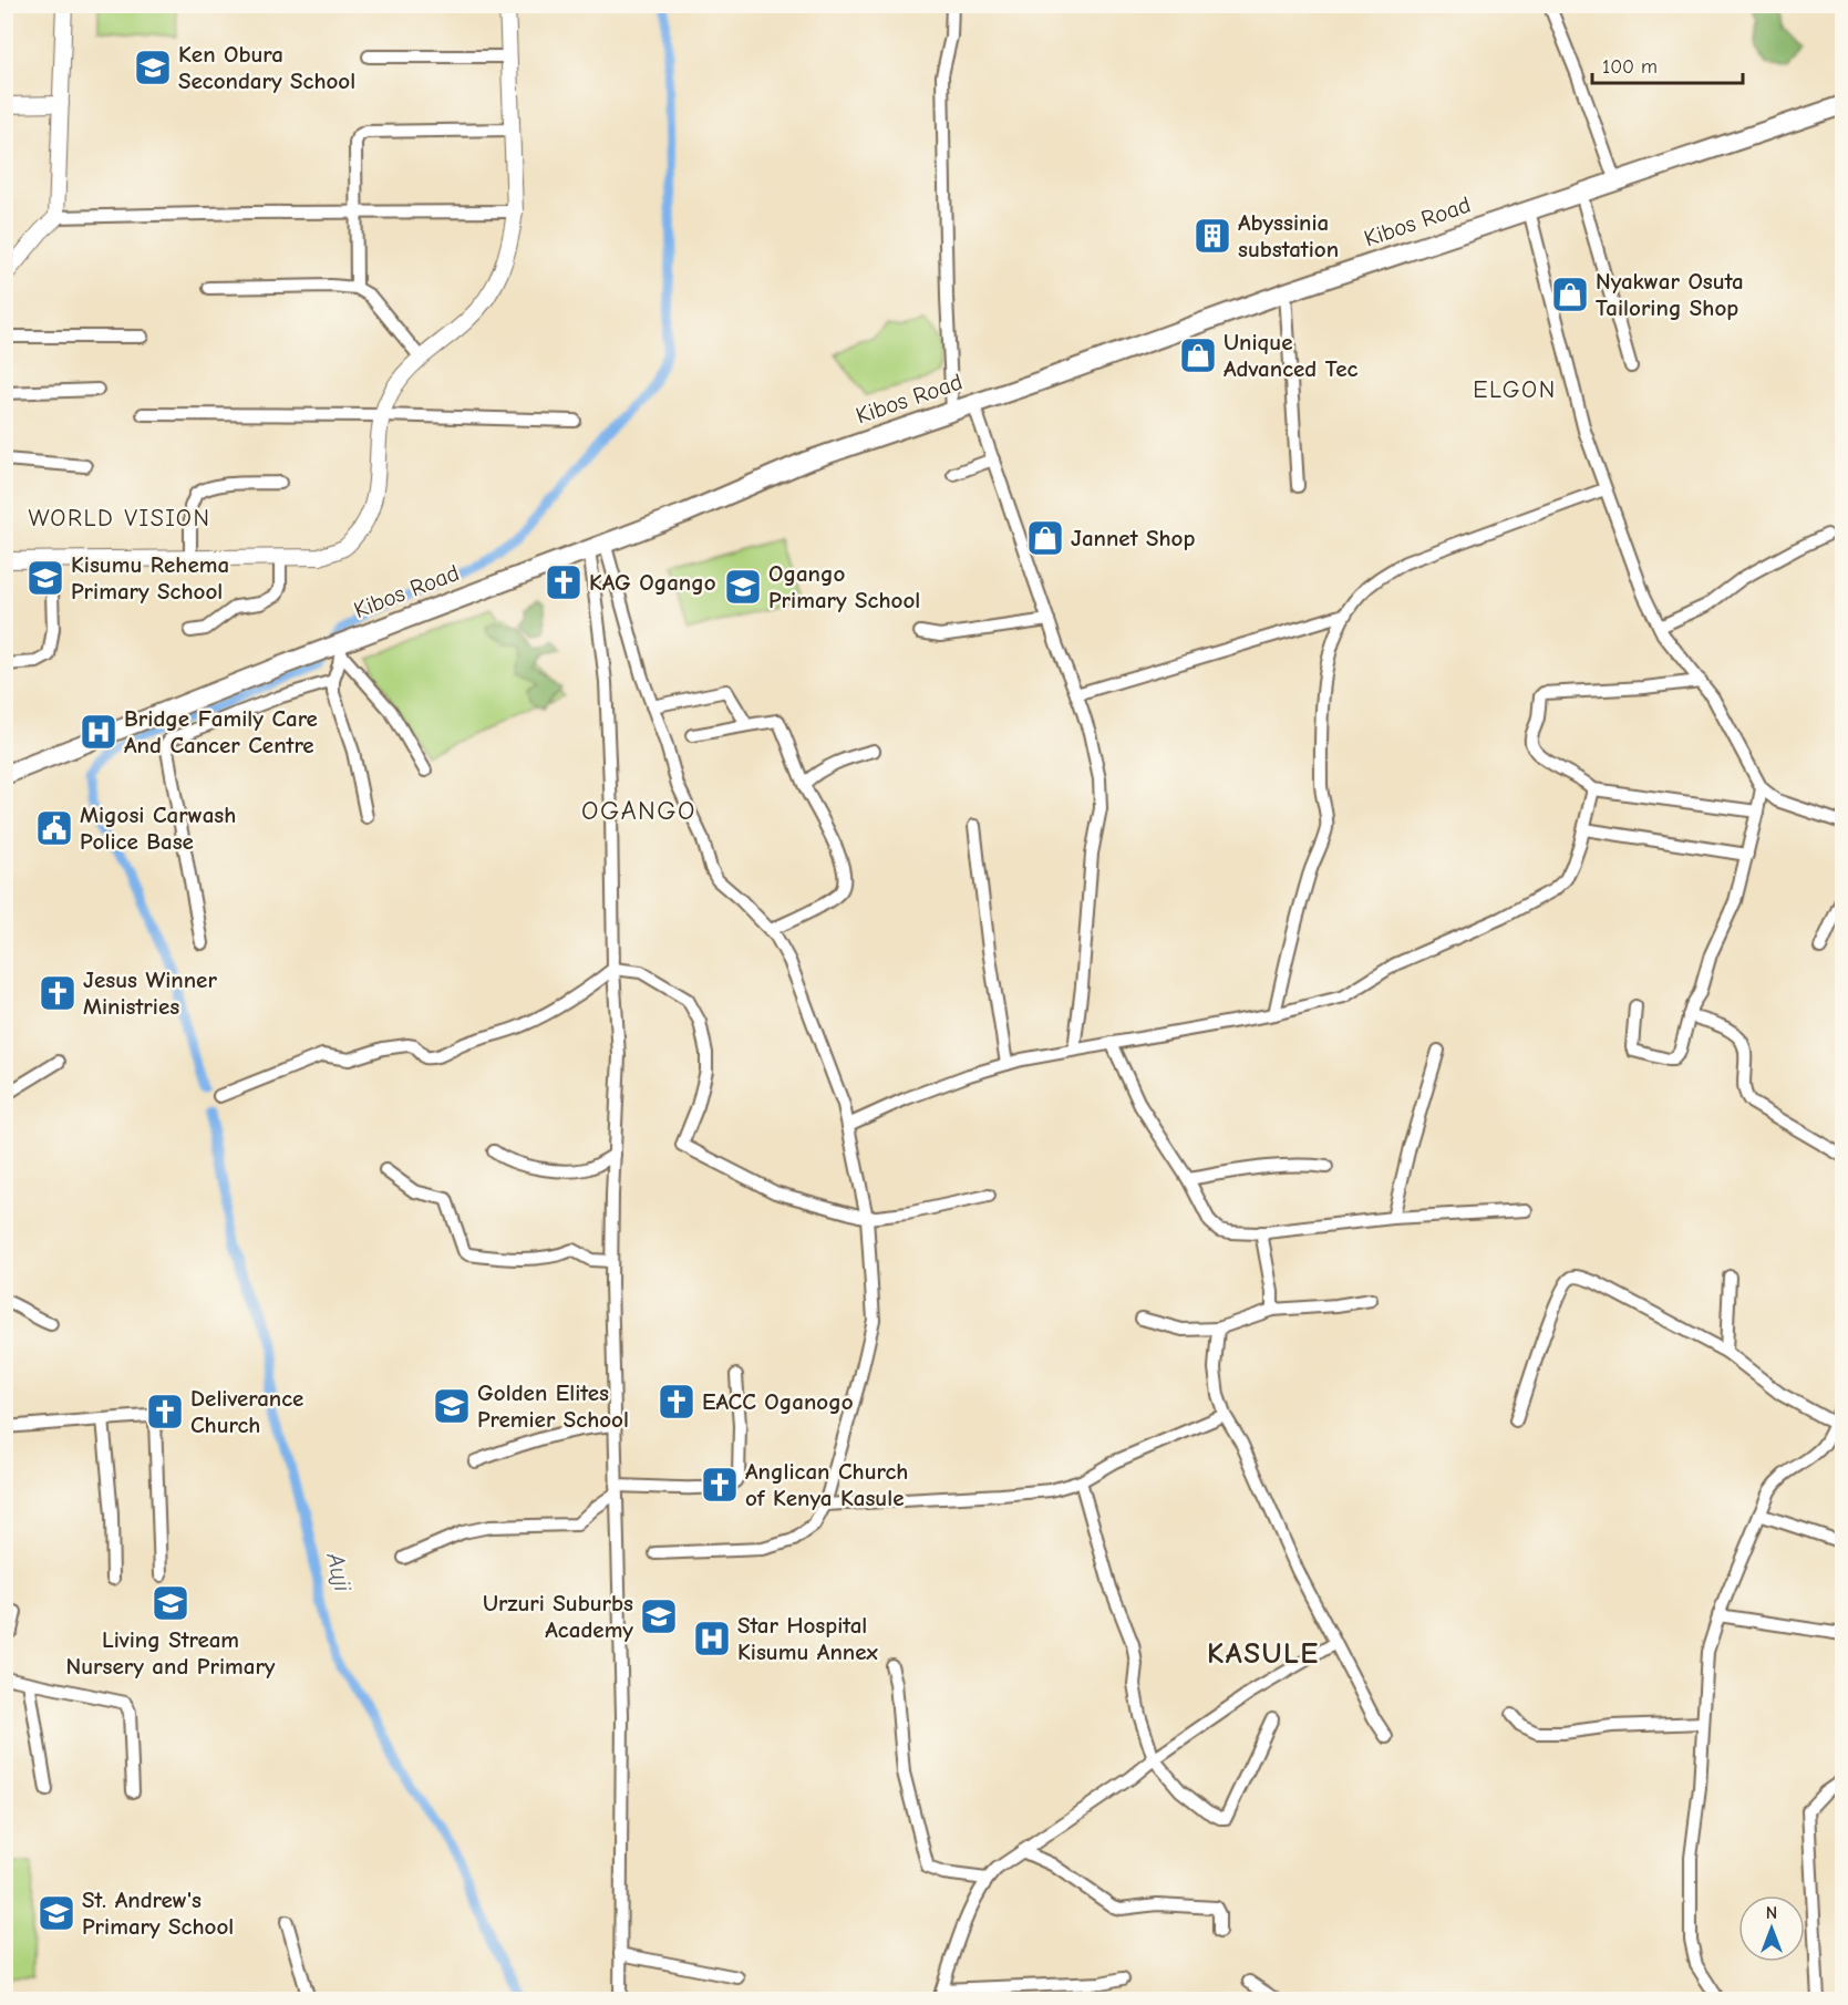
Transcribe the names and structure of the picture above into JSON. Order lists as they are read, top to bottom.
{
  "streets": {
    "main road": ["Kibos Road"]
  },
  "districts": [
    "ELGON",
    "WORLD VISION",
    "OGANGO",
    "KASULE"
  ],
  "water": ["Auji"],
  "places": {
    "school or university": [
      "Ken Obura Secondary School",
      "Kisumu Rehema Primary School",
      "Ogango Primary School",
      "Golden Elites Premier School",
      "Living Stream Nursery and Primary",
      "Urzuri Suburbs Academy",
      "St. Andrew's Primary School"
    ],
    "building": ["Abyssinia substation"],
    "shop": ["Nyakwar Osuta Tailoring Shop", "Unique Advanced Tec", "Jannet Shop"],
    "church": [
      "KAG Ogango",
      "Jesus Winner Ministries",
      "EACC Oganogo",
      "Deliverance Church",
      "Anglican Church of Kenya Kasule"
    ],
    "hospital": ["Bridge Family Care And Cancer Centre", "Star Hospital Kisumu Annex"],
    "public building": ["Migosi Carwash Police Base"]
  },
  "scale_bar": "100 m",
  "north": "top"
}
